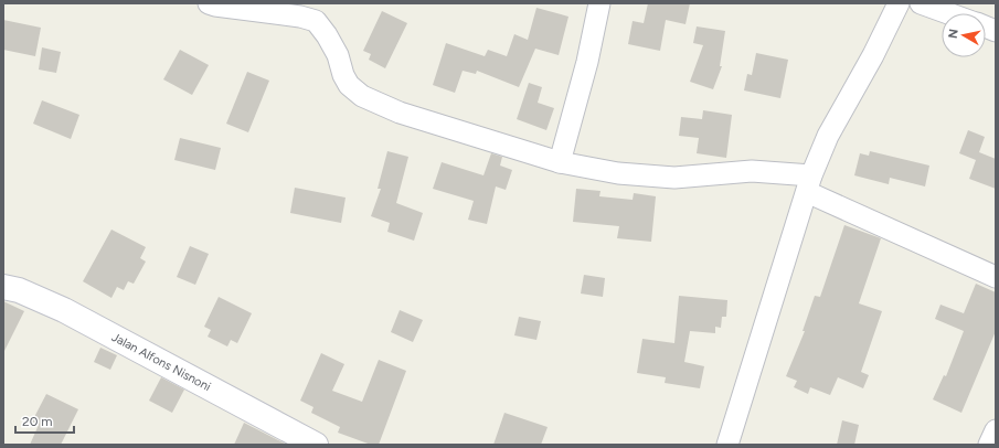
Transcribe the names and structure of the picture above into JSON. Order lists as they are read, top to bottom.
{
  "streets": {
    "main road": ["Jalan Alfons Nisnoni"]
  },
  "scale_bar": "20 m",
  "north": "left"
}
